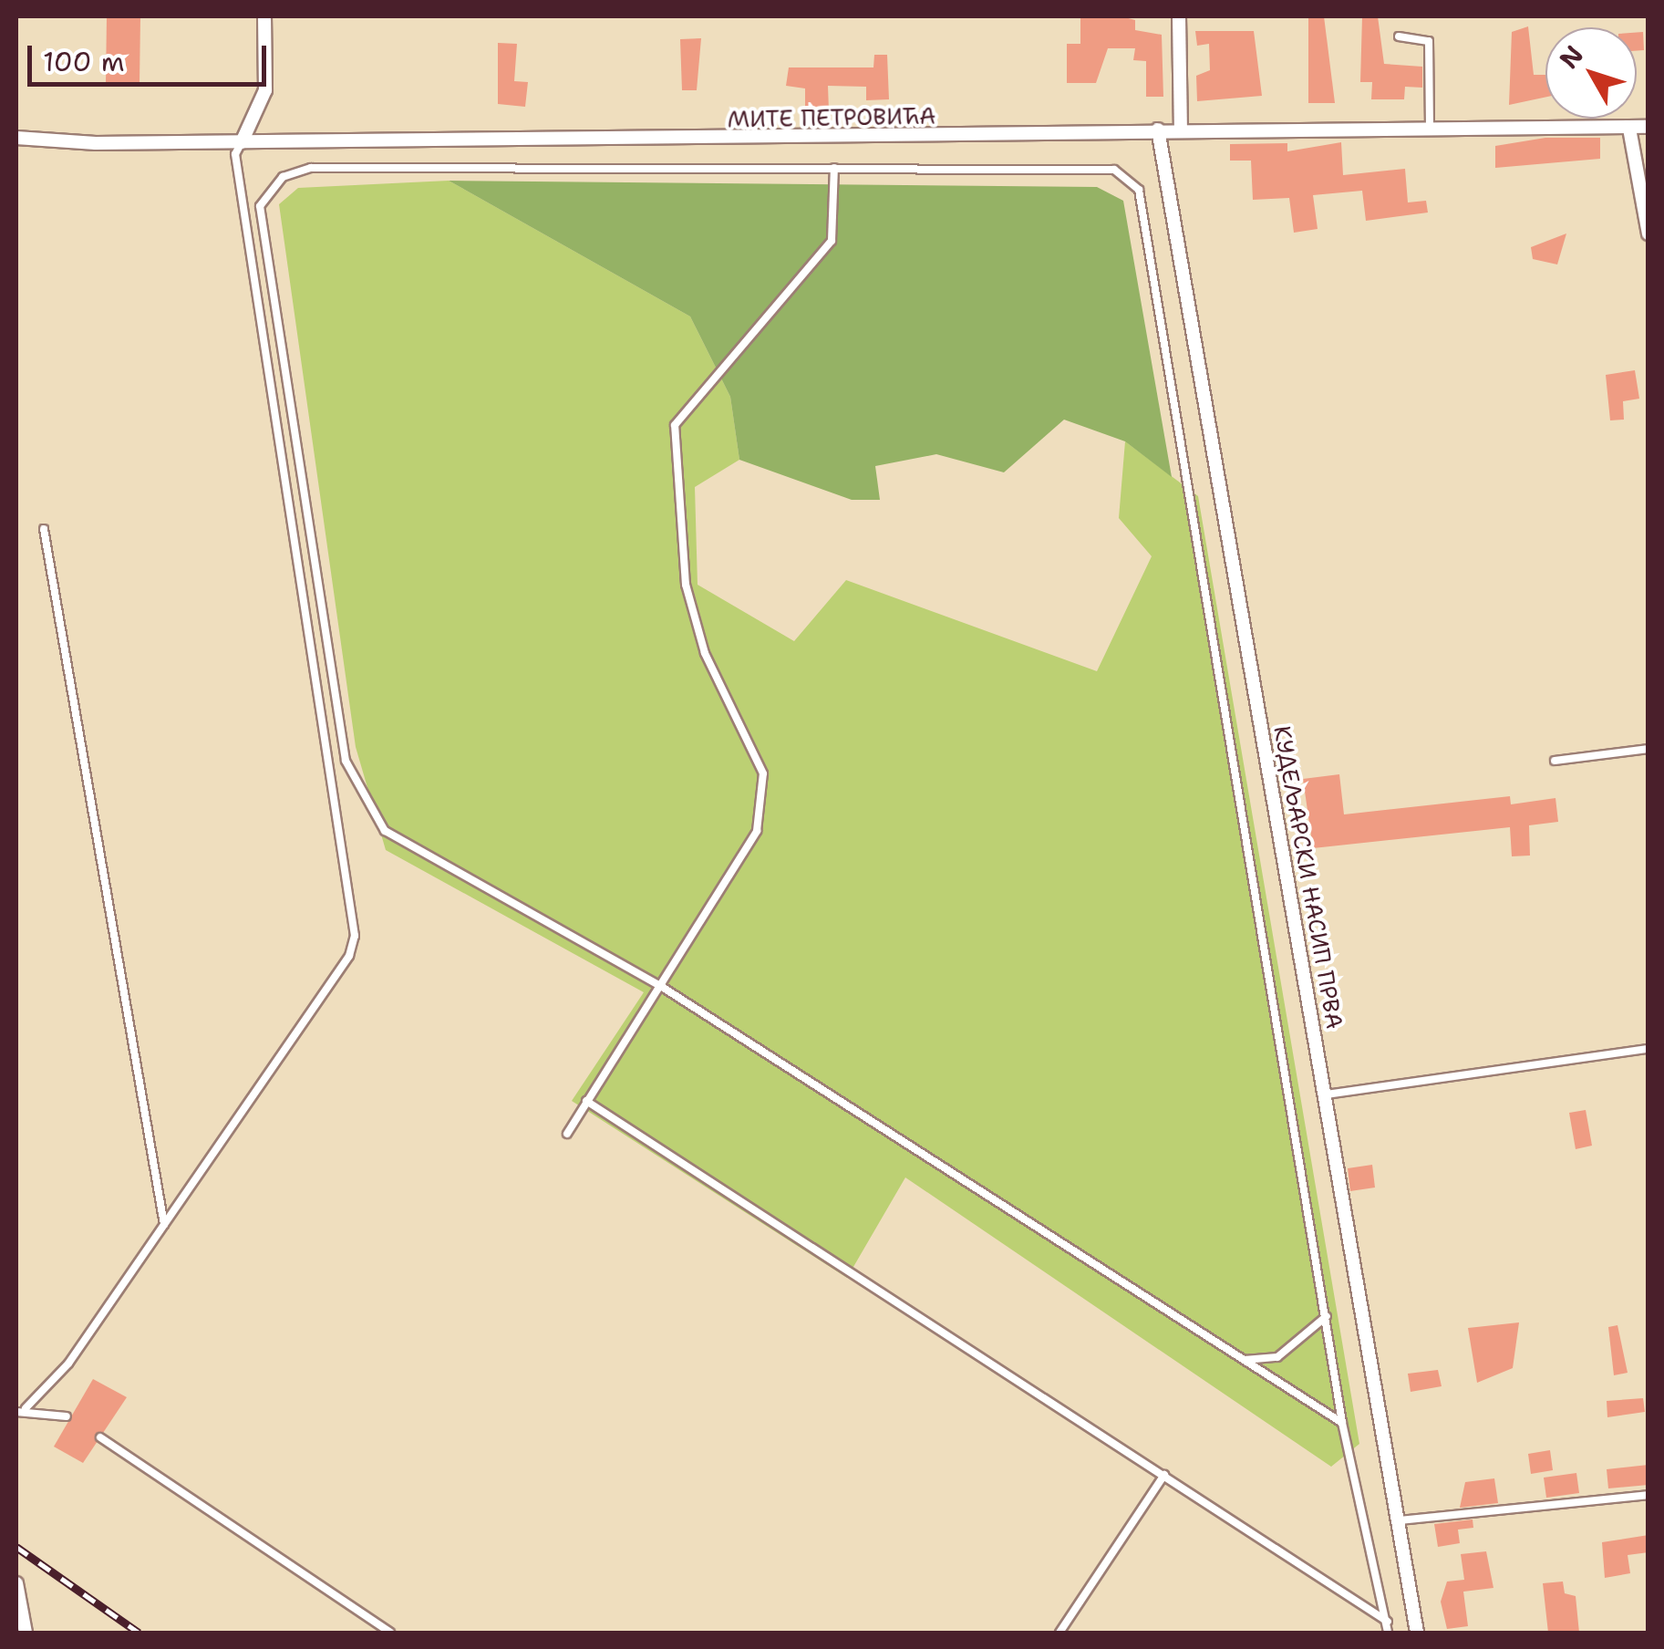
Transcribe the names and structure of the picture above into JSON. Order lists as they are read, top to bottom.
{
  "streets": {
    "street": ["МИТЕ ПЕТРОВИЋА", "КУДЕЉАРСКИ НАСИП ПРВА"]
  },
  "crossings": [
    ["МИТЕ ПЕТРОВИЋА", "КУДЕЉАРСКИ НАСИП ПРВА"]
  ],
  "scale_bar": "100 m",
  "north": "top left"
}
